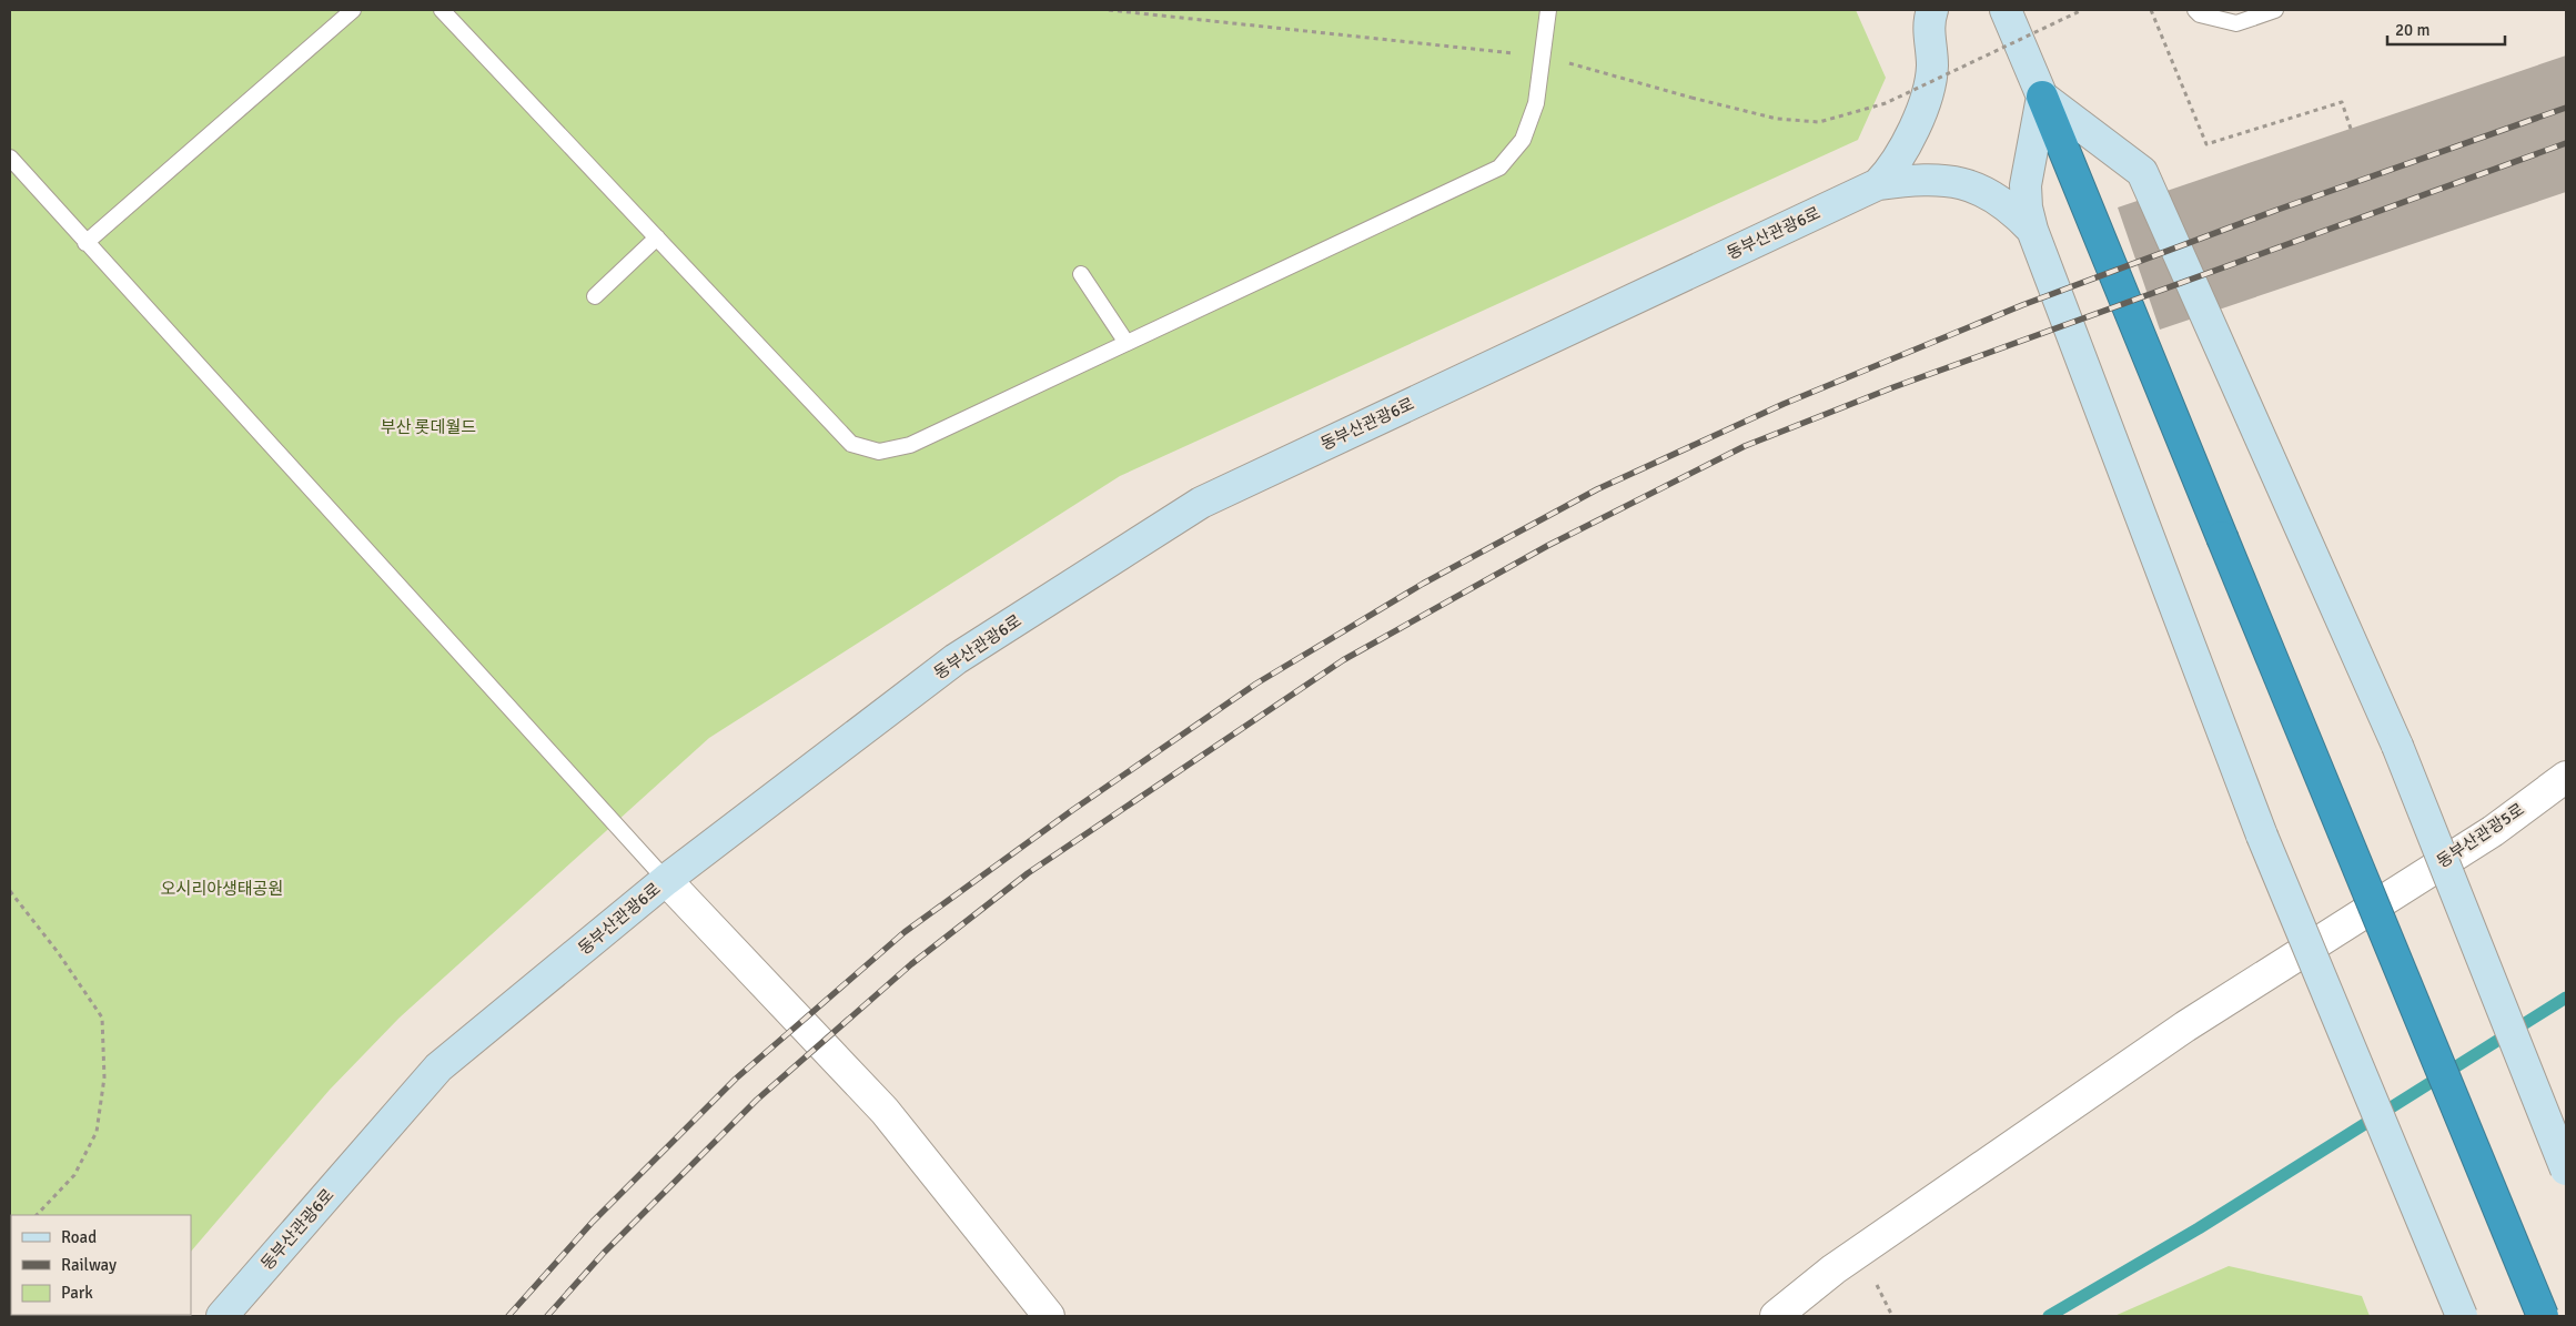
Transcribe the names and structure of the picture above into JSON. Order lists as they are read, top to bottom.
{
  "streets": {
    "main road": ["동부산관광6로"],
    "street": ["동부산관광5로"]
  },
  "parks": ["부산 롯데월드", "오시리아생태공원"],
  "legend": ["Road", "Railway", "Park"],
  "scale_bar": "20 m"
}
